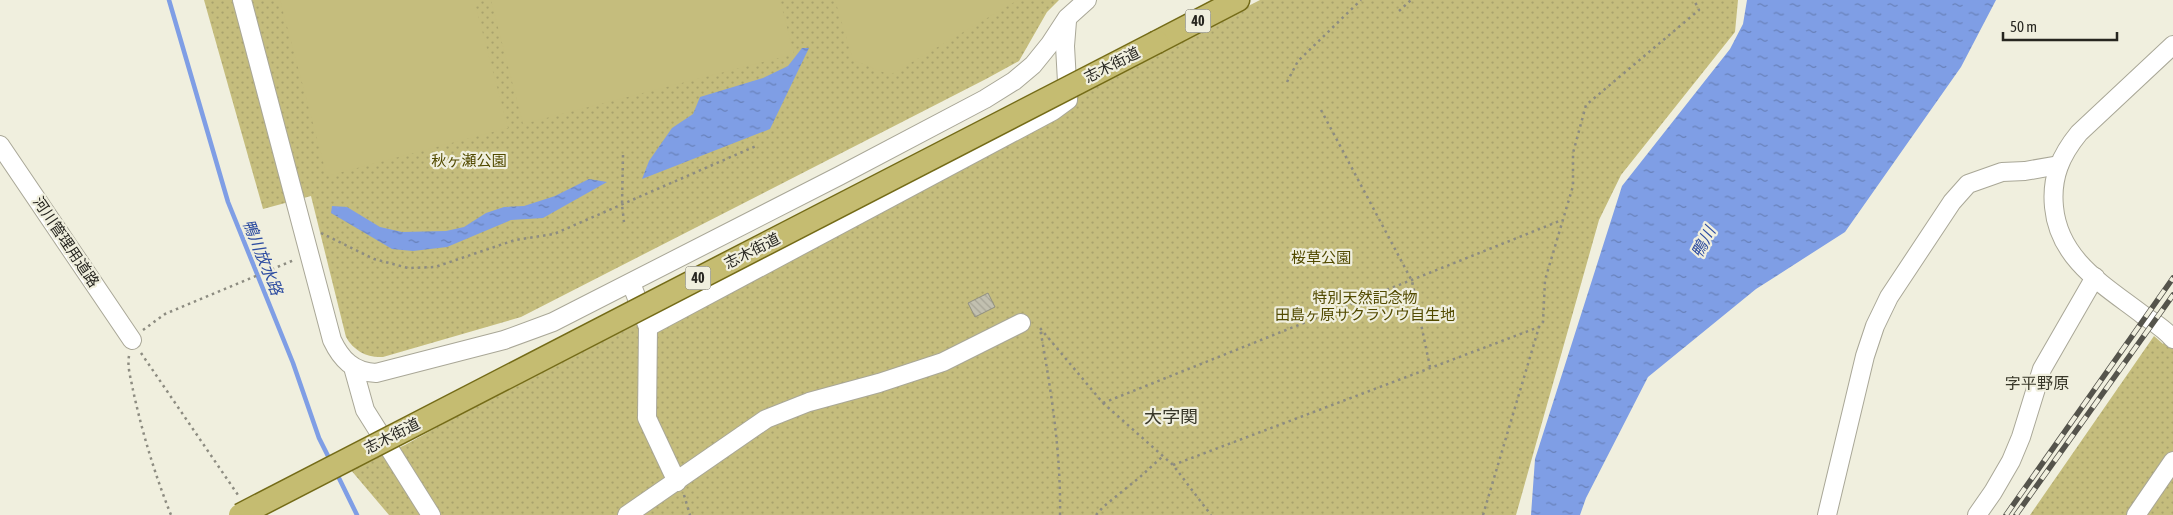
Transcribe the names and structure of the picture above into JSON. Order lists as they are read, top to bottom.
{
  "streets": {
    "main road": ["40", "志木街道"],
    "street": ["河川管理用道路"]
  },
  "districts": ["字平野原", "大字関"],
  "water": ["鴨川", "鴨川放水路"],
  "parks": ["秋ヶ瀬公園", "桜草公園", "特別天然記念物 田島ヶ原サクラソウ自生地"],
  "scale_bar": "50 m"
}
